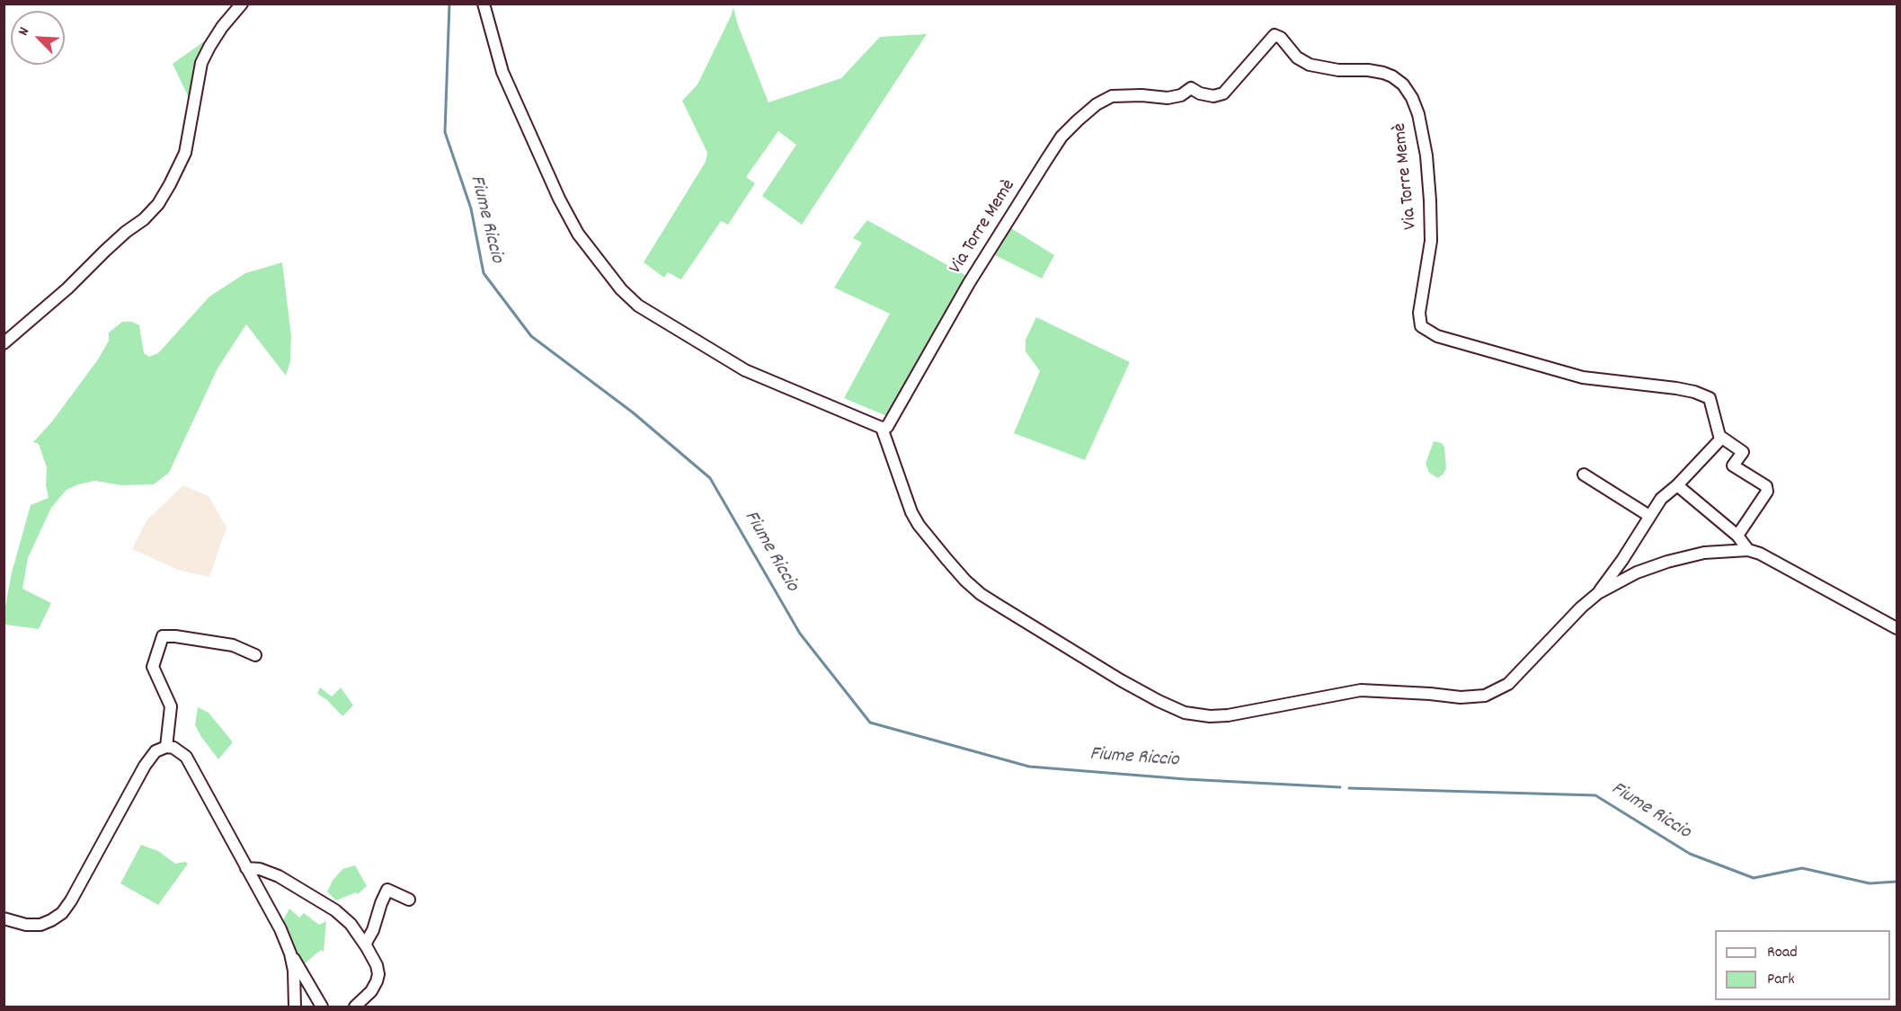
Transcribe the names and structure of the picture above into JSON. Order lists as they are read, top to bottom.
{
  "streets": {
    "street": ["Via Torre Memè"]
  },
  "water": ["Fiume Riccio"],
  "legend": ["Road", "Park"],
  "north": "top left"
}
